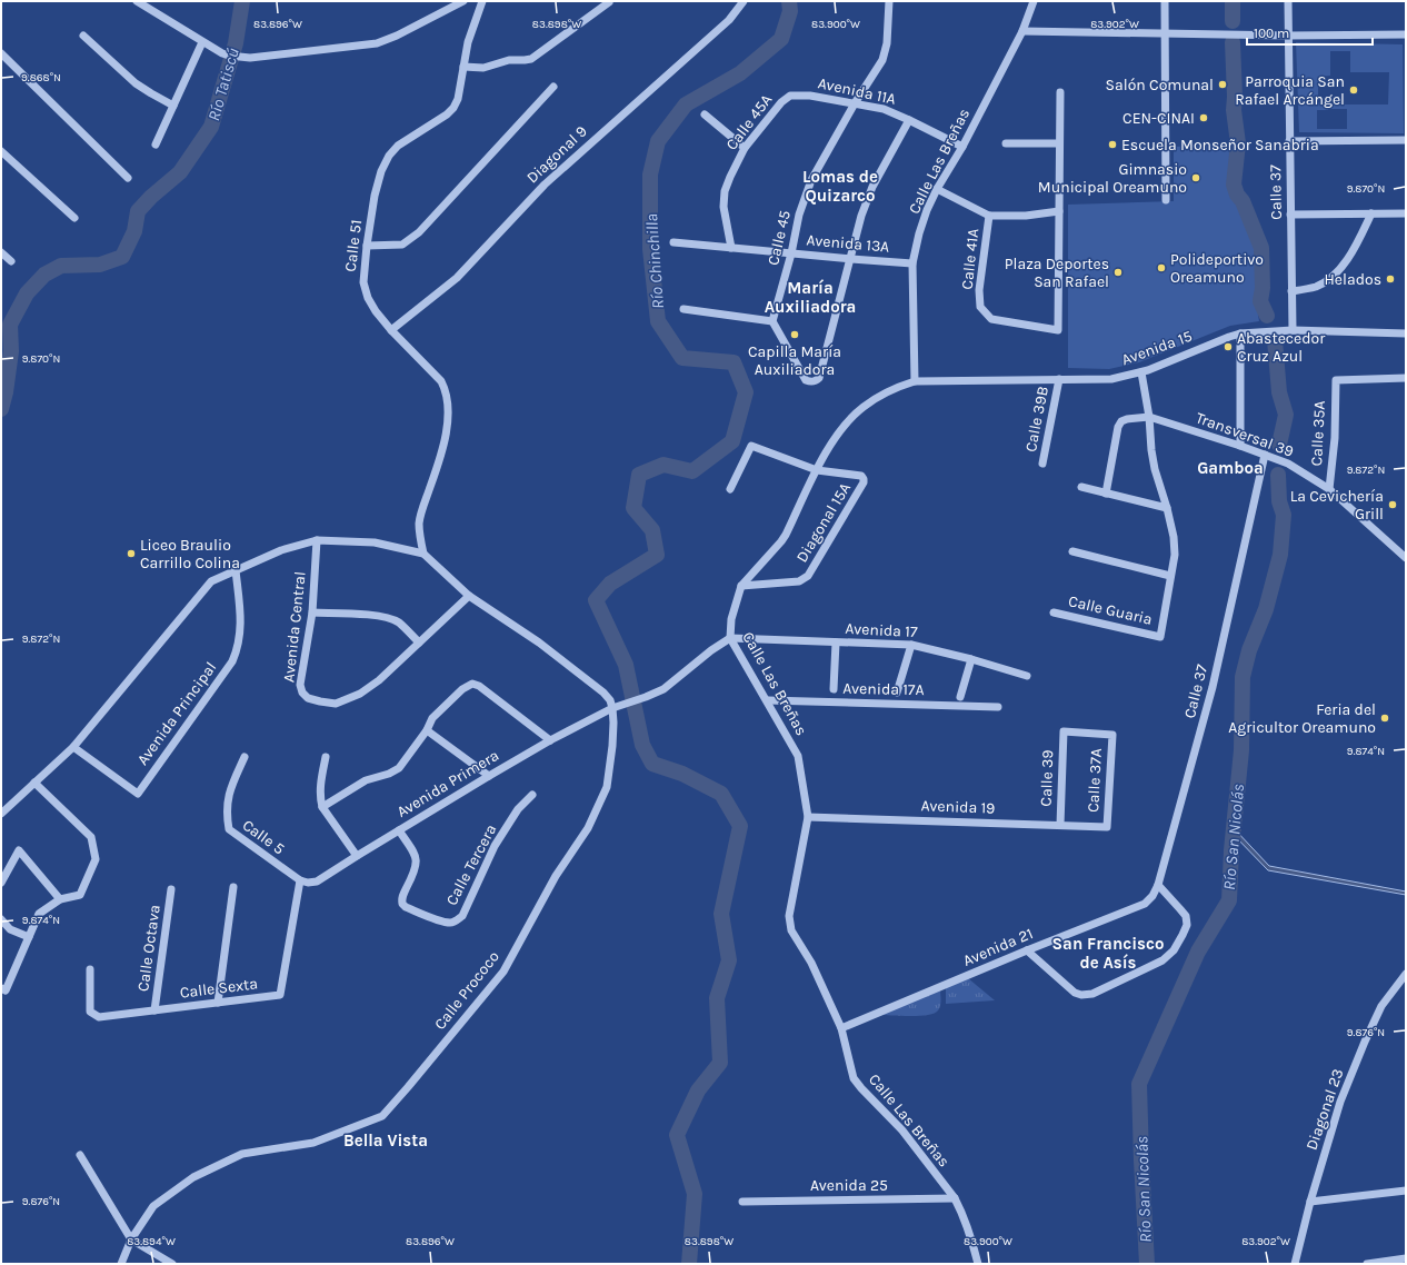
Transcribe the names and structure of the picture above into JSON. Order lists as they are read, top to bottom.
{
  "streets": {
    "street": [
      "Avenida 11A",
      "Calle 45A",
      "Diagonal 9",
      "Calle Las Breñas",
      "Calle 37",
      "Calle 45",
      "Avenida 13A",
      "Calle 51",
      "Calle 41A",
      "Avenida 15",
      "Calle 39B",
      "Calle 35A",
      "Transversal 39",
      "Diagonal 15A",
      "Calle Guaria",
      "Avenida Central",
      "Avenida 17",
      "Avenida 17A",
      "Avenida Principal",
      "Calle 39",
      "Calle 37A",
      "Avenida Primera",
      "Avenida 19",
      "Calle 5",
      "Calle Tercera",
      "Avenida 21",
      "Calle Octava",
      "Calle Sexta",
      "Calle Prococo",
      "Diagonal 23",
      "Avenida 25"
    ]
  },
  "crossings": [
    ["Avenida 11A", "Calle 45A"],
    ["Avenida 11A", "Calle Las Breñas"],
    ["Avenida 11A", "Calle 45"],
    ["Calle 45A", "Avenida 13A"],
    ["Diagonal 9", "Calle 51"],
    ["Calle Las Breñas", "Avenida 13A"],
    ["Calle Las Breñas", "Avenida 15"],
    ["Calle Las Breñas", "Diagonal 15A"],
    ["Calle Las Breñas", "Avenida 17"],
    ["Calle Las Breñas", "Avenida 17A"],
    ["Calle Las Breñas", "Avenida 19"],
    ["Calle Las Breñas", "Avenida 21"],
    ["Calle Las Breñas", "Avenida 25"],
    ["Calle 37", "Avenida 15"],
    ["Calle 37", "Transversal 39"],
    ["Calle 37", "Avenida 21"],
    ["Calle 45", "Avenida 13A"],
    ["Avenida 15", "Calle 39B"],
    ["Calle 35A", "Transversal 39"],
    ["Calle 39", "Calle 37A"],
    ["Calle 39", "Avenida 19"],
    ["Calle 37A", "Avenida 19"],
    ["Avenida Primera", "Calle 5"],
    ["Avenida Primera", "Calle Tercera"],
    ["Avenida Primera", "Calle Sexta"],
    ["Avenida Primera", "Calle Prococo"],
    ["Calle 5", "Calle Sexta"],
    ["Calle Octava", "Calle Sexta"]
  ],
  "districts": [
    "Lomas de Quizarco",
    "María Auxiliadora",
    "Gamboa",
    "San Francisco de Asís",
    "Bella Vista"
  ],
  "water": ["Río Tatiscú", "Río Chinchilla", "Río San Nicolás"],
  "places": [
    "Salón Comunal",
    "Parroquia San Rafael Arcángel",
    "CEN-CINAI",
    "Escuela Monseñor Sanabria",
    "Gimnasio Municipal Oreamuno",
    "Polideportivo Oreamuno",
    "Plaza Deportes San Rafael",
    "Helados",
    "Capilla María Auxiliadora",
    "Abastecedor Cruz Azul",
    "La Cevichería Grill",
    "Liceo Braulio Carrillo Colina",
    "Feria del Agricultor Oreamuno"
  ],
  "scale_bar": "100 m",
  "coordinates": [
    "83.896°W",
    "83.898°W",
    "83.900°W",
    "83.902°W",
    "9.868°N",
    "9.870°N",
    "9.872°N",
    "9.874°N",
    "9.876°N",
    "83.894°W"
  ]
}
